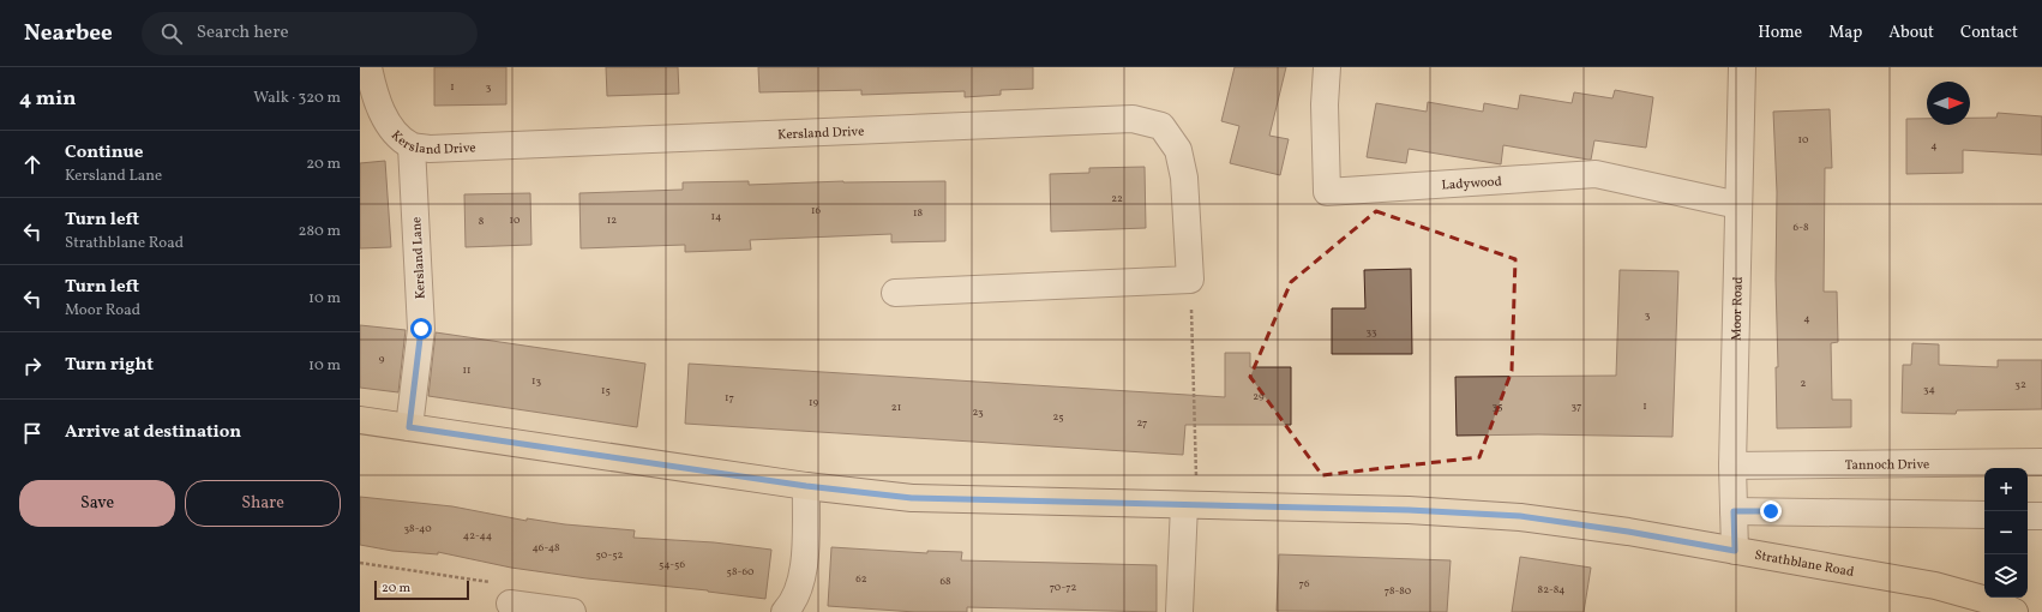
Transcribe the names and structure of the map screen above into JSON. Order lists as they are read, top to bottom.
{
  "streets": {
    "main road": ["Strathblane Road"],
    "street": [
      "Kersland Drive",
      "Ladywood",
      "Kersland Lane",
      "Moor Road",
      "Tannoch Drive"
    ]
  },
  "crossings": [
    ["Kersland Drive", "Kersland Lane"],
    ["Ladywood", "Moor Road"],
    ["Kersland Lane", "Strathblane Road"],
    ["Moor Road", "Tannoch Drive"],
    ["Moor Road", "Strathblane Road"]
  ],
  "house_numbers": [
    "1",
    "3",
    "10",
    "4",
    "22",
    "16",
    "18",
    "14",
    "10",
    "12",
    "8",
    "6-8",
    "3",
    "4",
    "33",
    "9",
    "11",
    "13",
    "2",
    "32",
    "34",
    "15",
    "29",
    "17",
    "19",
    "35",
    "37",
    "1",
    "21",
    "23",
    "25",
    "27",
    "38-40",
    "42-44",
    "46-48",
    "50-52",
    "54-56",
    "58-60",
    "62",
    "68",
    "76",
    "70-72",
    "82-84",
    "78-80"
  ],
  "scale_bar": "20 m",
  "north": "right",
  "page": {
    "header": "Nearbee",
    "search": "Search here",
    "nav": [
      "Home",
      "Map",
      "About",
      "Contact"
    ],
    "heading": ["4 min", "Walk · 320 m"],
    "list": [
      ["Continue", "Kersland Lane", "20 m"],
      ["Turn left", "Strathblane Road", "280 m"],
      ["Turn left", "Moor Road", "10 m"],
      ["Turn right", "10 m"],
      "Arrive at destination"
    ],
    "buttons": ["Save", "Share"],
    "map_buttons": ["+", "−"],
    "scale": "20 m"
  }
}
